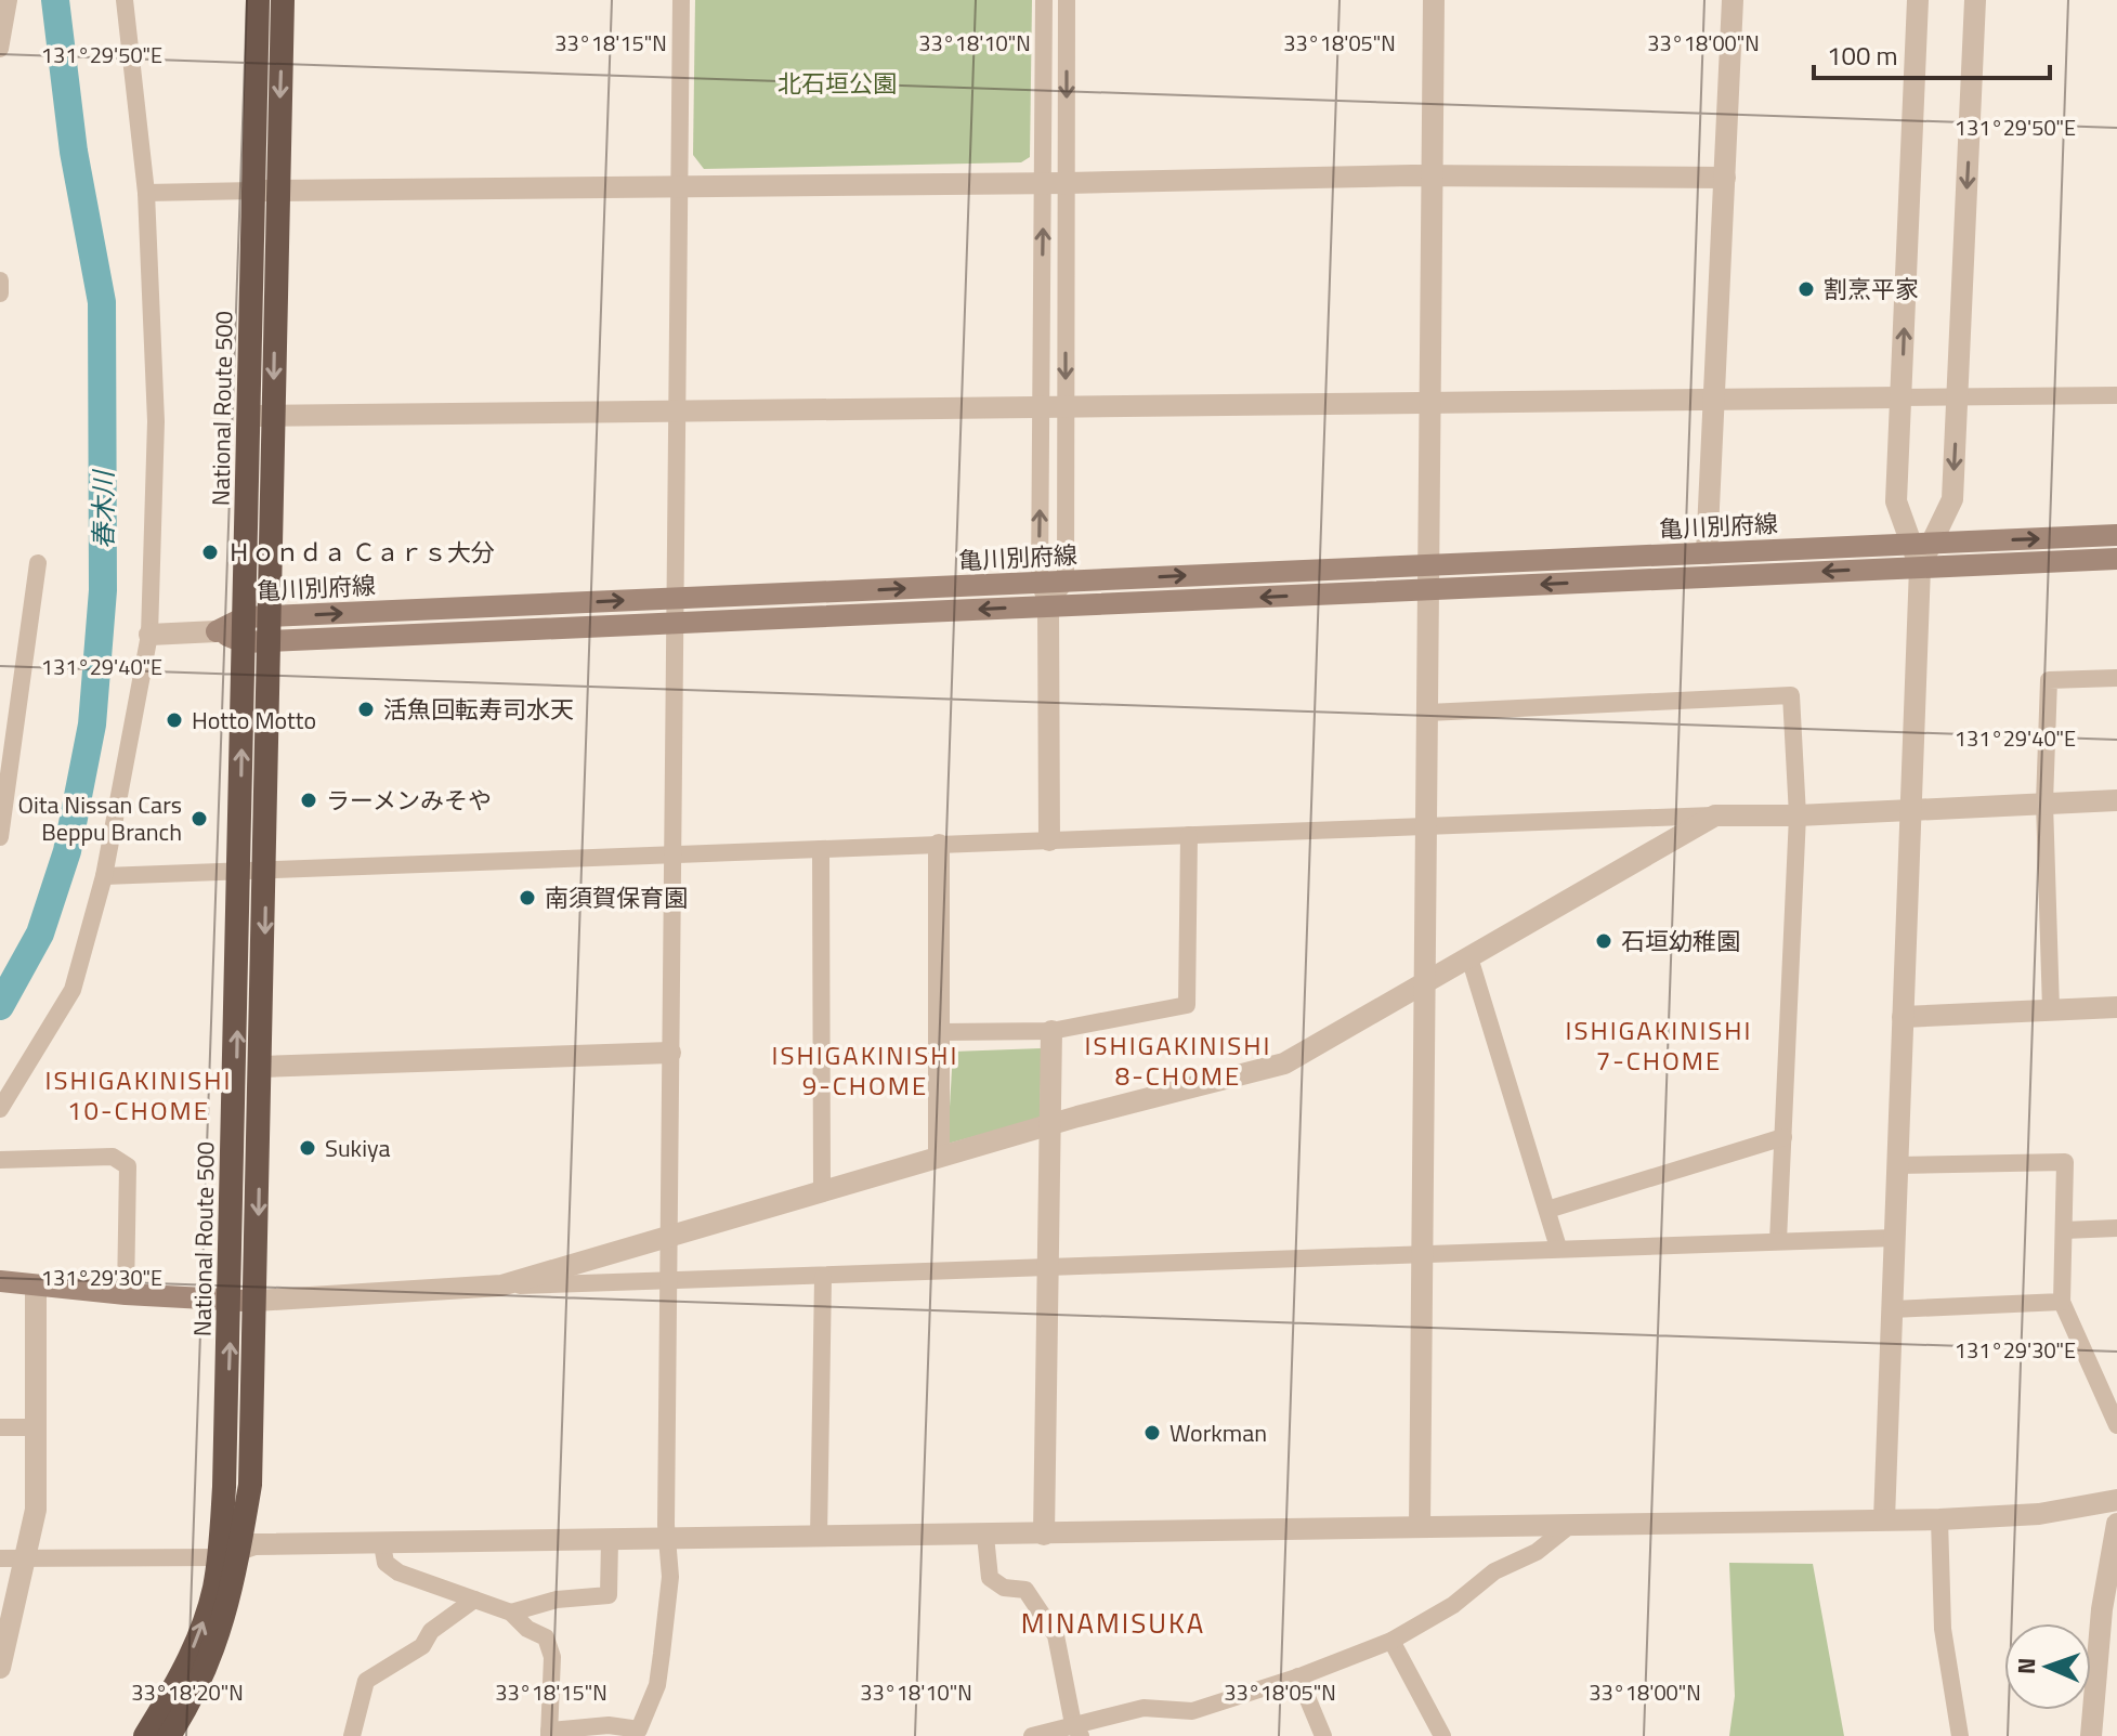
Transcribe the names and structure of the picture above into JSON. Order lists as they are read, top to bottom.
{
  "streets": {
    "highway": ["National Route 500"],
    "main road": ["亀川別府線"]
  },
  "crossings": [
    ["National Route 500", "亀川別府線"]
  ],
  "districts": [
    "ISHIGAKINISHI 7-CHOME",
    "ISHIGAKINISHI 8-CHOME",
    "ISHIGAKINISHI 9-CHOME",
    "ISHIGAKINISHI 10-CHOME",
    "MINAMISUKA"
  ],
  "water": ["春木川"],
  "parks": ["北石垣公園"],
  "places": [
    "割烹平家",
    "Ｈｏｎｄａ Ｃａｒｓ大分",
    "活魚回転寿司水天",
    "Hotto Motto",
    "ラーメンみそや",
    "Oita Nissan Cars Beppu Branch",
    "南須賀保育園",
    "石垣幼稚園",
    "Sukiya",
    "Workman"
  ],
  "scale_bar": "100 m",
  "north": "left",
  "coordinates": [
    "33°18'15\"N",
    "33°18'10\"N",
    "33°18'05\"N",
    "33°18'00\"N",
    "131°29'50\"E",
    "131°29'40\"E",
    "131°29'30\"E",
    "33°18'20\"N"
  ]
}
